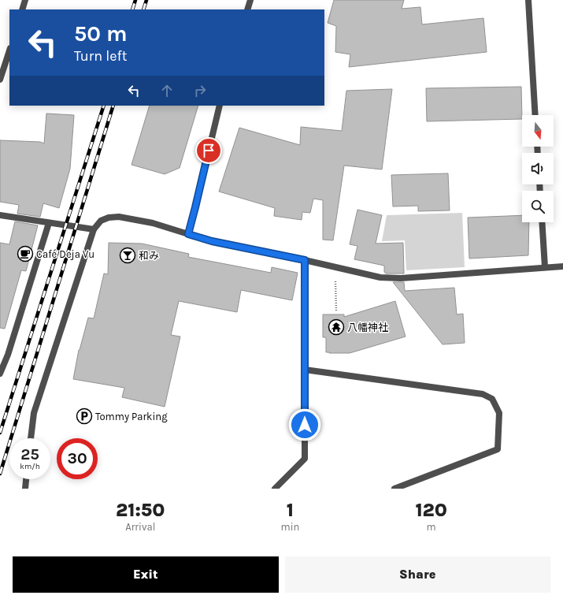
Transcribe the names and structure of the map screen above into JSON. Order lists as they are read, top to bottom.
{
  "places": {
    "cafe": ["Café Deja Vu"],
    "bar": ["和み"],
    "temple": ["八幡神社"],
    "parking": ["Tommy Parking"]
  },
  "north": "bottom",
  "page": {
    "turn": ["50 m", "Turn left"],
    "speed": "25 km/h",
    "limit": "30",
    "eta": [
      "21:50",
      "Arrival",
      "1",
      "min",
      "120",
      "m"
    ],
    "buttons": ["Exit", "Share"]
  }
}
